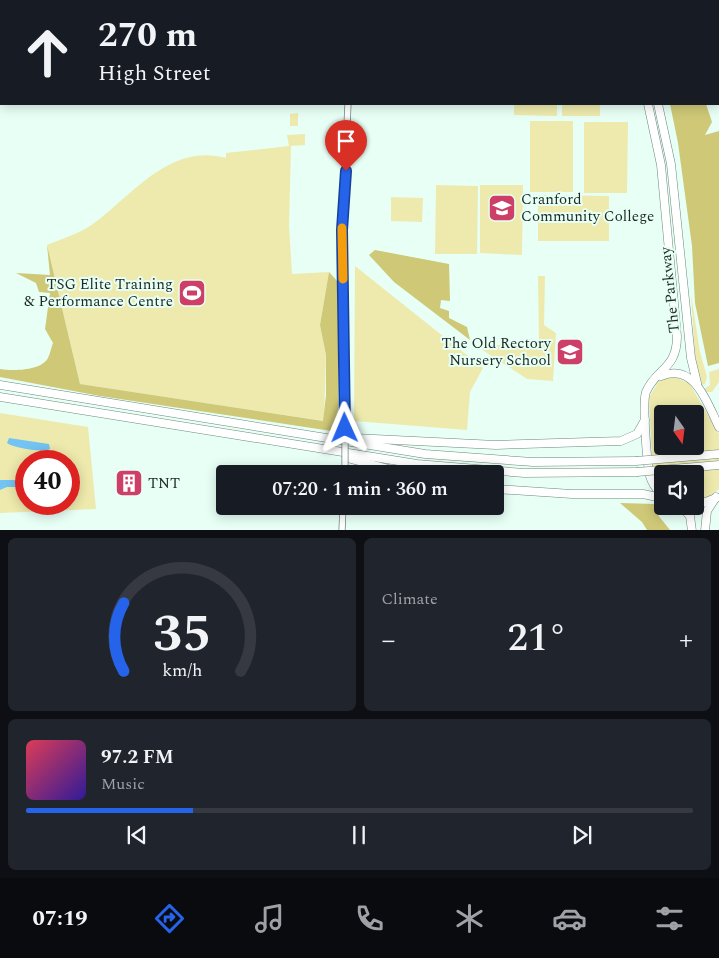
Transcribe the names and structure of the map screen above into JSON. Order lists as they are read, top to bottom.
{
  "streets": {
    "highway": ["The Parkway"]
  },
  "places": {
    "school or university": ["Cranford Community College", "The Old Rectory Nursery School"],
    "sports": ["TSG Elite Training & Performance Centre"],
    "building": ["TNT"]
  },
  "north": "bottom",
  "page": {
    "turn": ["270 m", "High Street"],
    "limit": "40",
    "trip": "07:20 · 1 min · 360 m",
    "tile": "Climate",
    "heat": ["−", "21°", "+"],
    "song": ["97.2 FM", "Music"],
    "tabs": "07:19",
    "gauge": ["35", "km/h"]
  }
}
